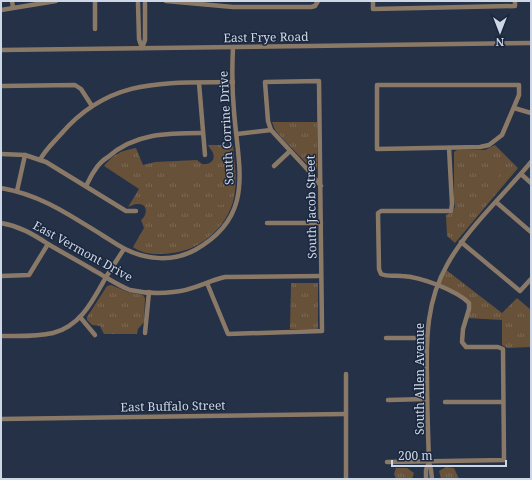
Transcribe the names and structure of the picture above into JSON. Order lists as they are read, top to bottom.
{
  "streets": {
    "street": [
      "East Frye Road",
      "South Corrine Drive",
      "South Jacob Street",
      "East Vermont Drive",
      "South Allen Avenue",
      "East Buffalo Street"
    ]
  },
  "crossings": [
    ["East Frye Road", "South Corrine Drive"],
    ["South Jacob Street", "East Vermont Drive"]
  ],
  "scale_bar": "200 m",
  "north": "bottom"
}
